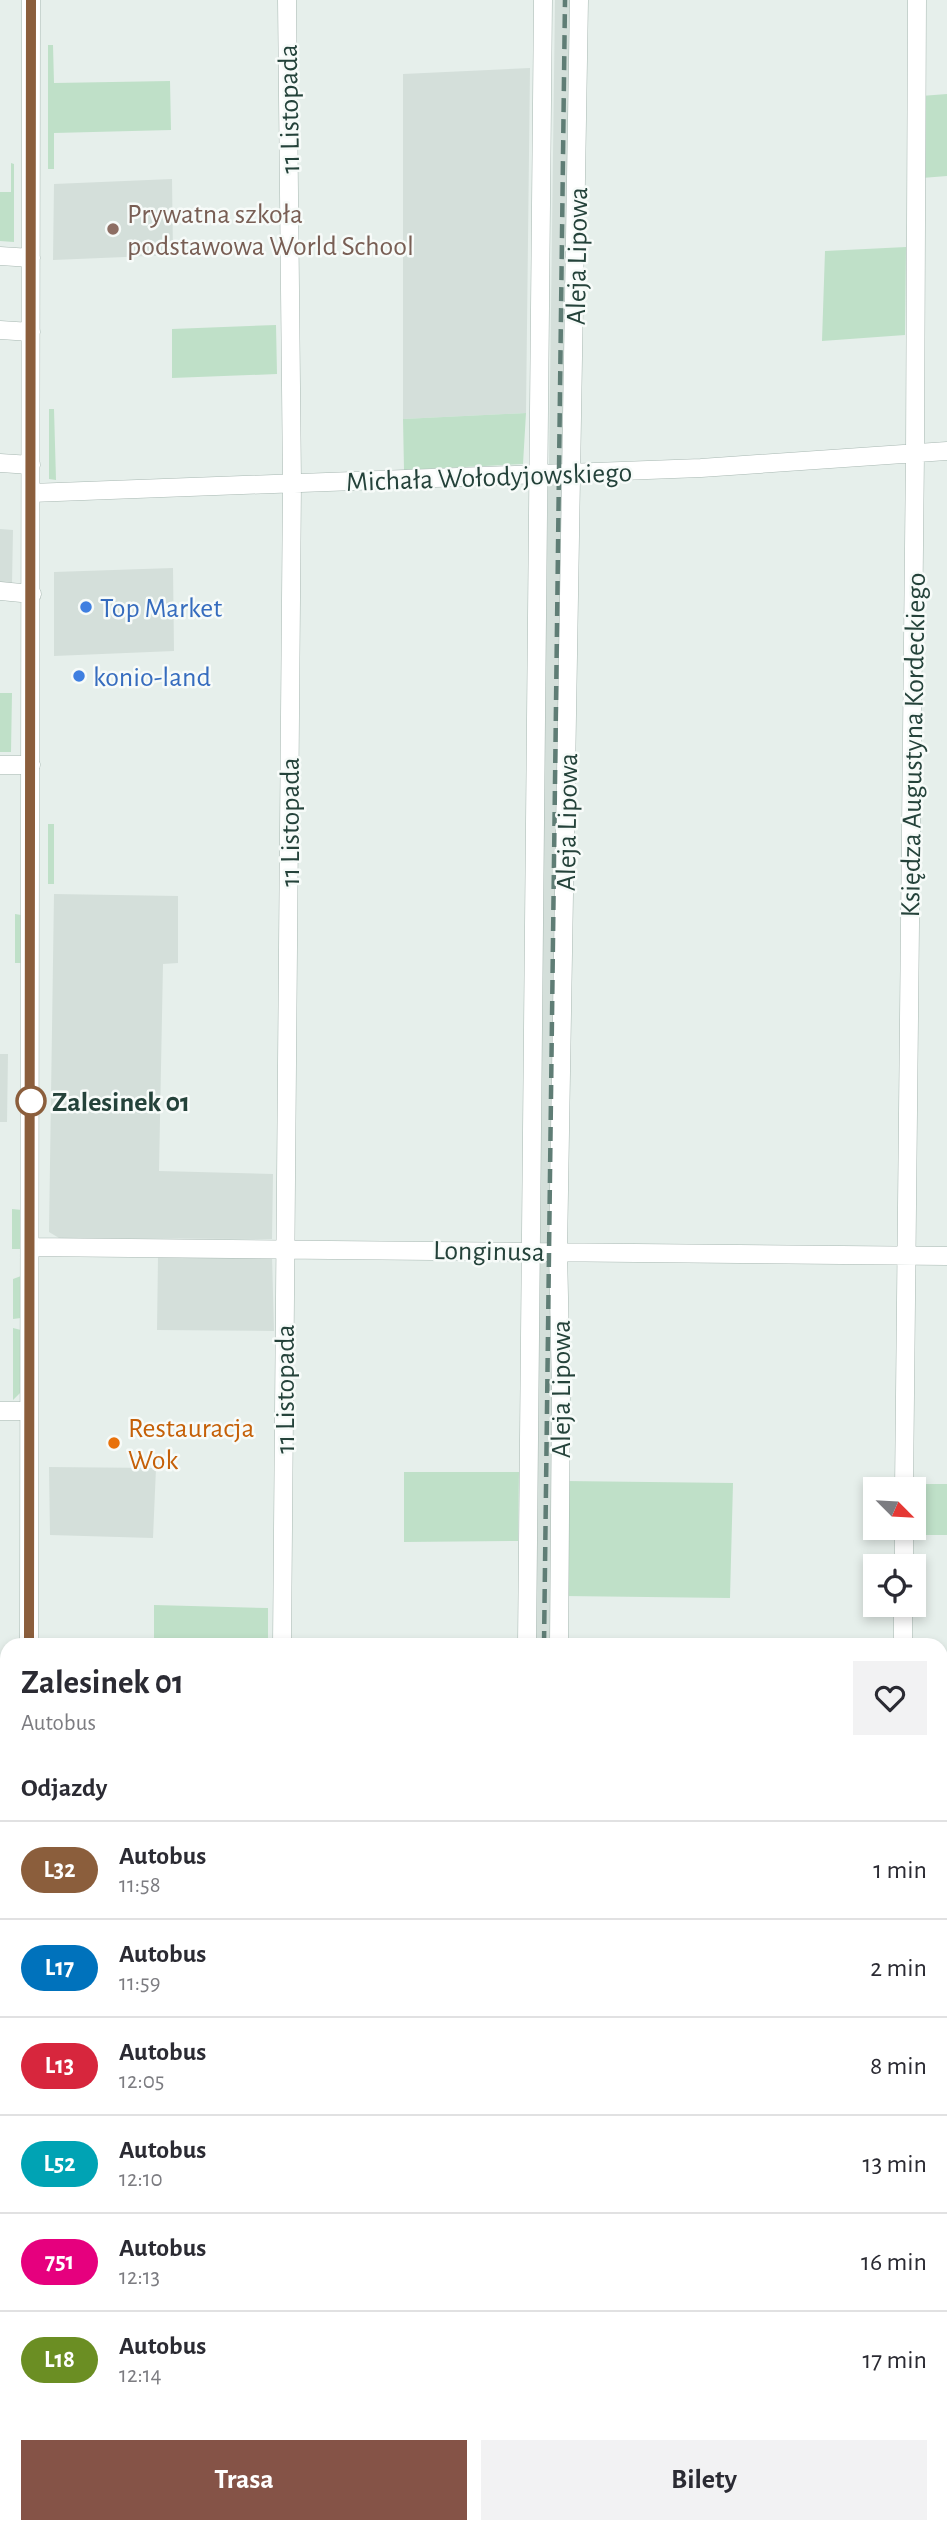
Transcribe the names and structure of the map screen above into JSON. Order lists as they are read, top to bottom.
{
  "streets": {
    "street": [
      "11 Listopada",
      "Aleja Lipowa",
      "Michała Wołodyjowskiego",
      "Księdza Augustyna Kordeckiego",
      "Longinusa"
    ]
  },
  "crossings": [
    ["11 Listopada", "Michała Wołodyjowskiego"],
    ["11 Listopada", "Longinusa"],
    ["Aleja Lipowa", "Michała Wołodyjowskiego"],
    ["Aleja Lipowa", "Longinusa"],
    ["Michała Wołodyjowskiego", "Księdza Augustyna Kordeckiego"],
    ["Księdza Augustyna Kordeckiego", "Longinusa"]
  ],
  "places": [
    "Prywatna szkoła podstawowa World School",
    "Top Market",
    "konio-land",
    "Zalesinek 01",
    "Restauracja Wok"
  ],
  "lines": ["bus line L32"],
  "north": "bottom right",
  "page": {
    "heading": [
      ["Zalesinek 01", "Autobus"],
      "Odjazdy"
    ],
    "list": [
      {
        "mark": "L32",
        "name": "Autobus",
        "note": "11:58",
        "value": "1 min"
      },
      {
        "mark": "L17",
        "name": "Autobus",
        "note": "11:59",
        "value": "2 min"
      },
      {
        "mark": "L13",
        "name": "Autobus",
        "note": "12:05",
        "value": "8 min"
      },
      {
        "mark": "L52",
        "name": "Autobus",
        "note": "12:10",
        "value": "13 min"
      },
      {
        "mark": "751",
        "name": "Autobus",
        "note": "12:13",
        "value": "16 min"
      },
      {
        "mark": "L18",
        "name": "Autobus",
        "note": "12:14",
        "value": "17 min"
      }
    ],
    "buttons": ["Trasa", "Bilety"]
  }
}
